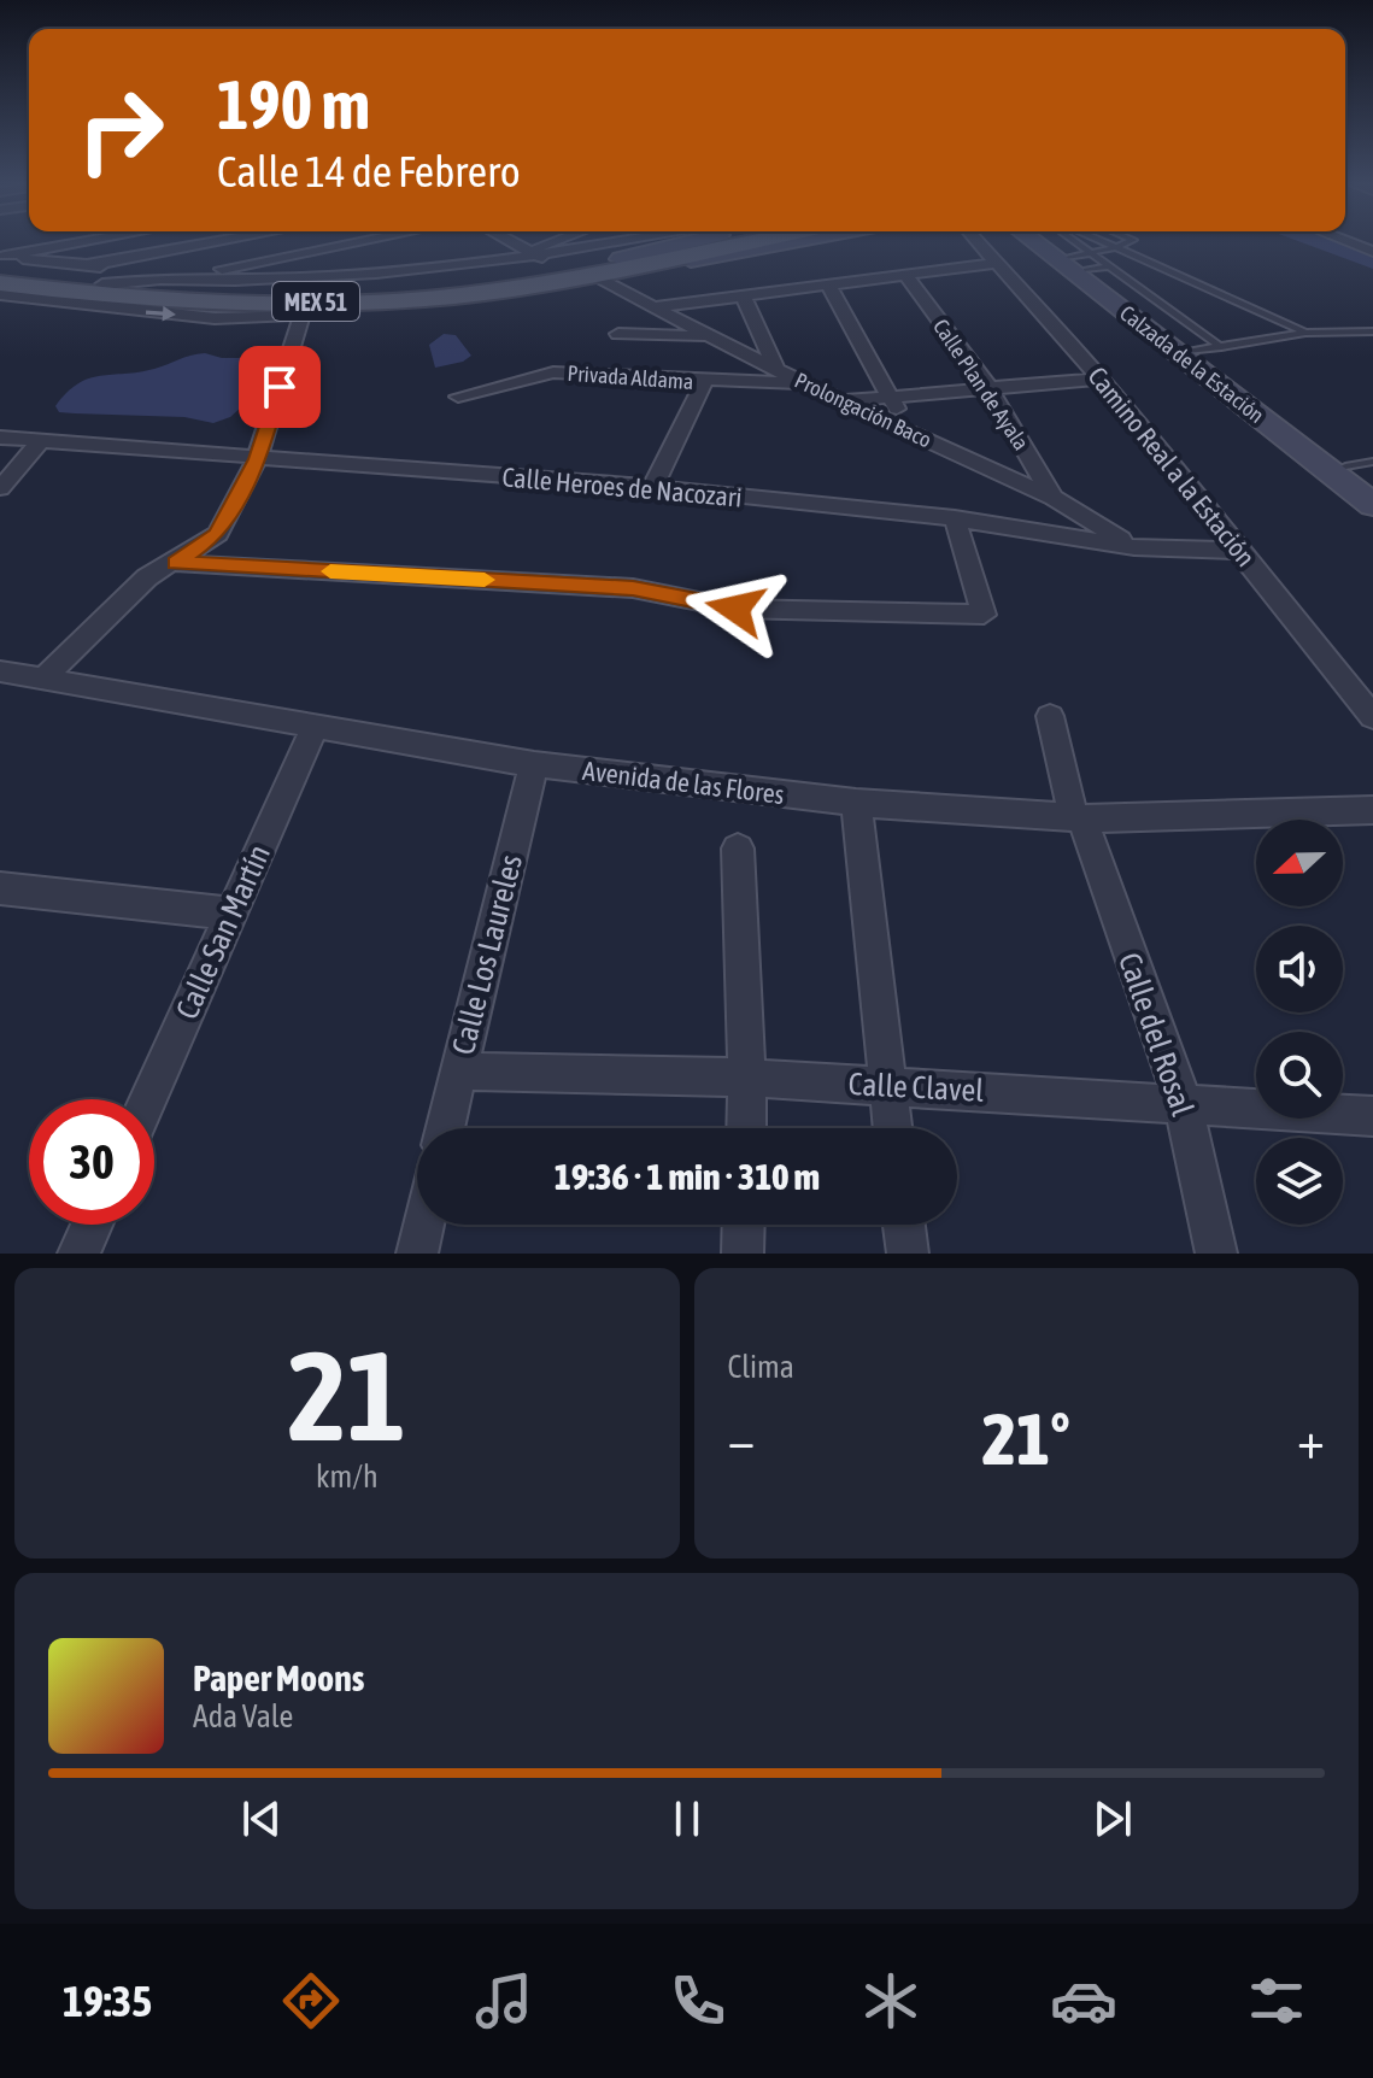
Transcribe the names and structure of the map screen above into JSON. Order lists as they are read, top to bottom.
{
  "streets": {
    "main road": ["MEX 51", "Calzada de la Estación"],
    "street": [
      "Privada Aldama",
      "Calle Plan de Ayala",
      "Prolongación Baco",
      "Camino Real a la Estación",
      "Calle Heroes de Nacozari",
      "Avenida de las Flores",
      "Calle San Martín",
      "Calle Los Laureles",
      "Calle del Rosal",
      "Calle Clavel"
    ]
  },
  "crossings": [
    ["MEX 51", "Prolongación Baco"],
    ["Privada Aldama", "Prolongación Baco"],
    ["Calle Plan de Ayala", "Prolongación Baco"],
    ["Prolongación Baco", "Calle Heroes de Nacozari"],
    ["Camino Real a la Estación", "Calle Heroes de Nacozari"],
    ["Avenida de las Flores", "Calle San Martín"],
    ["Avenida de las Flores", "Calle Los Laureles"],
    ["Avenida de las Flores", "Calle del Rosal"],
    ["Calle Los Laureles", "Calle Clavel"],
    ["Calle del Rosal", "Calle Clavel"]
  ],
  "north": "left",
  "page": {
    "turn": ["190 m", "Calle 14 de Febrero"],
    "limit": "30",
    "trip": "19:36 · 1 min · 310 m",
    "tile": [
      ["21", "km/h"],
      "Clima"
    ],
    "heat": ["−", "21°", "+"],
    "song": ["Paper Moons", "Ada Vale"],
    "tabs": "19:35"
  }
}
